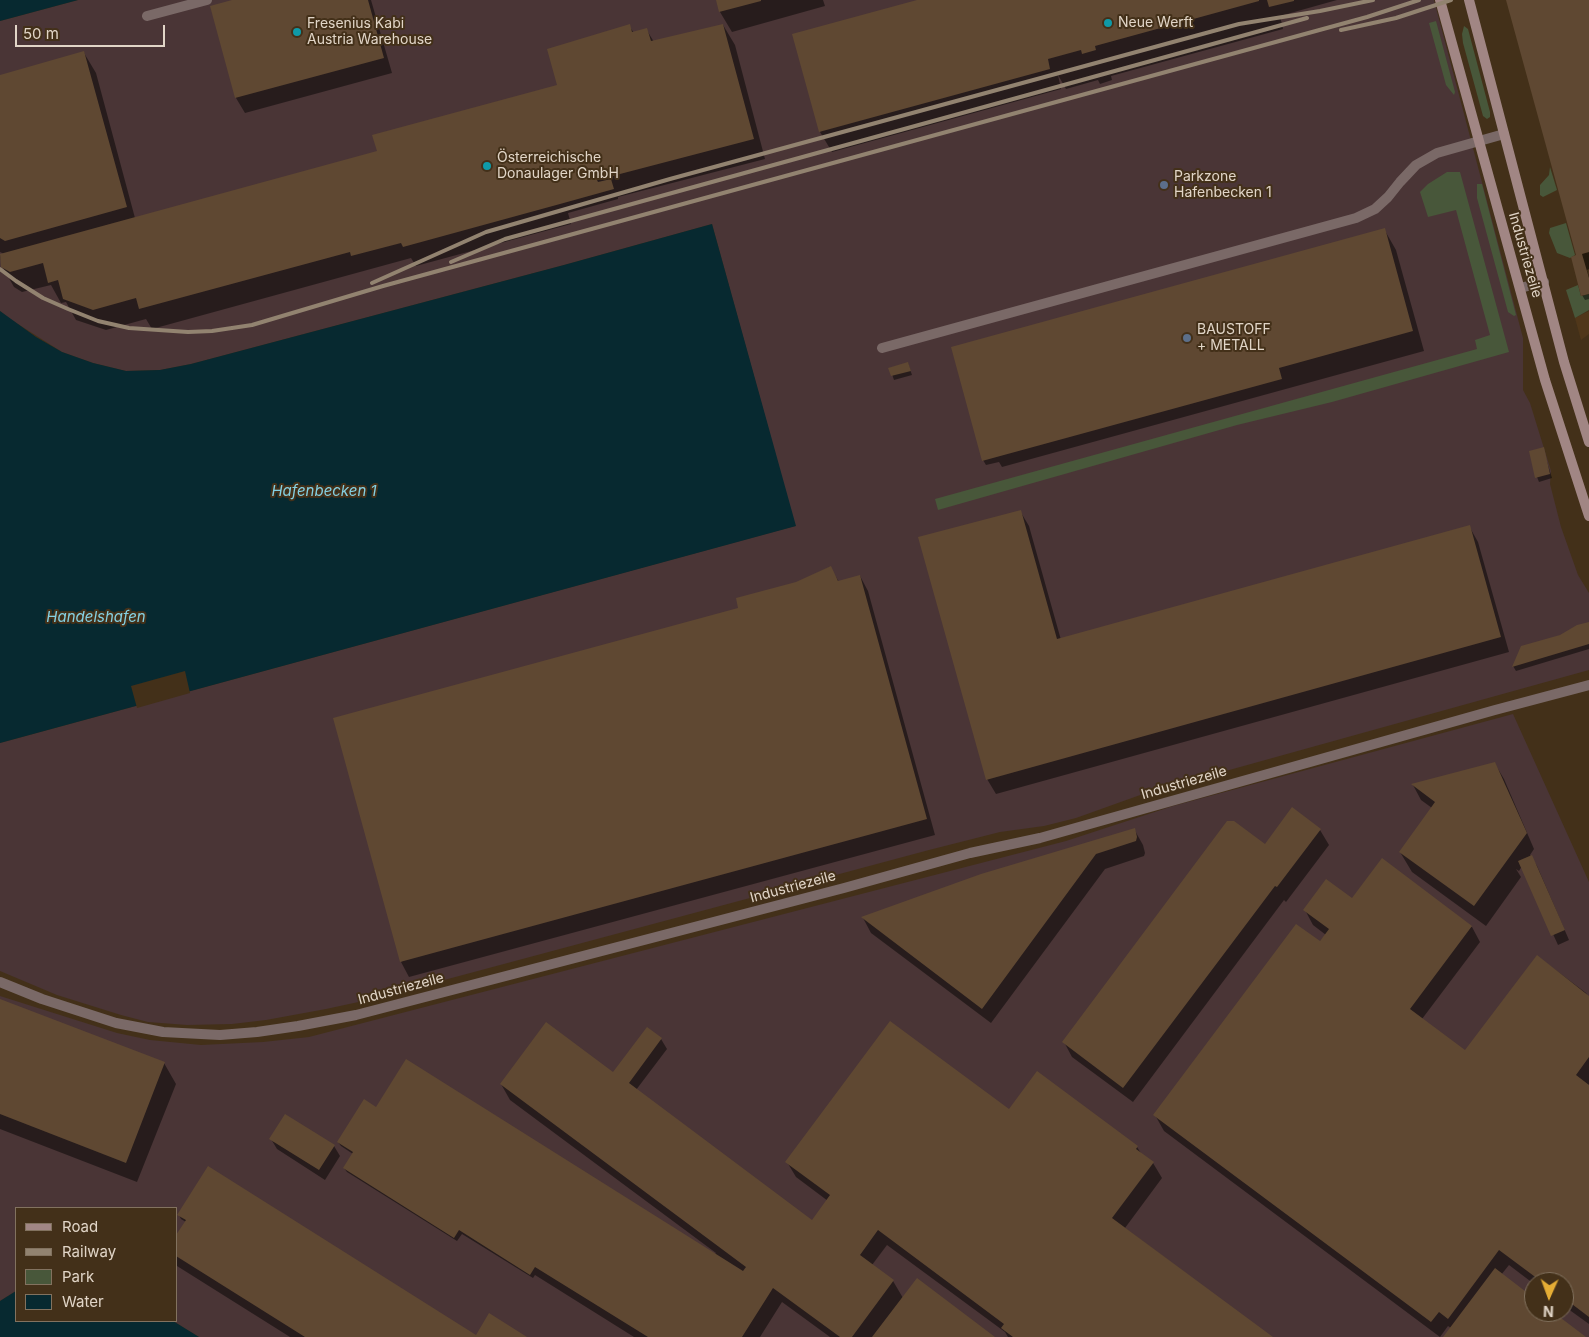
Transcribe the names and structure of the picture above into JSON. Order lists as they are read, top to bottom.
{
  "streets": {
    "main road": ["Industriezeile"]
  },
  "water": ["Hafenbecken 1", "Handelshafen"],
  "places": [
    "Neue Werft",
    "Fresenius Kabi Austria Warehouse",
    "Österreichische Donaulager GmbH",
    "Parkzone Hafenbecken 1",
    "BAUSTOFF + METALL"
  ],
  "legend": [
    "Road",
    "Railway",
    "Park",
    "Water"
  ],
  "scale_bar": "50 m",
  "north": "bottom"
}
